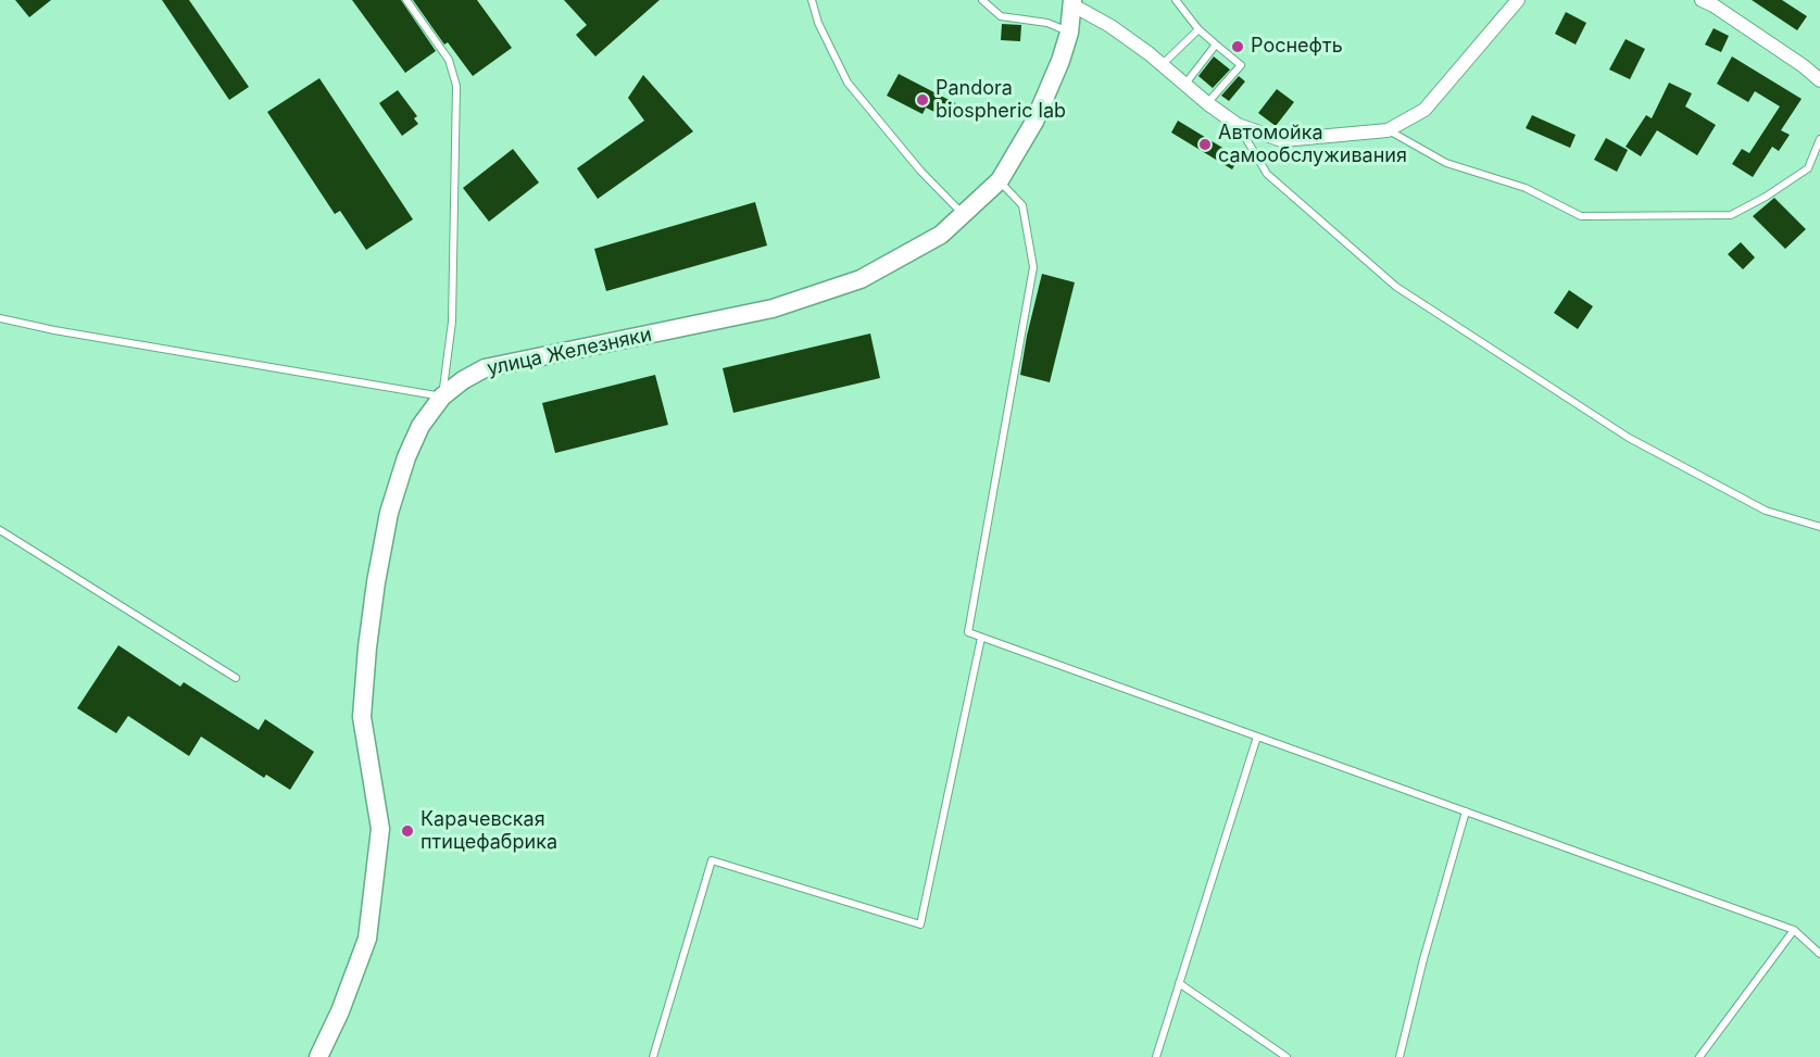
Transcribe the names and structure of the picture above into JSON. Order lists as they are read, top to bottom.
{
  "streets": {
    "street": ["улица Железняки"]
  },
  "places": [
    "Роснефть",
    "Pandora biospheric lab",
    "Автомойка самообслуживания",
    "Карачевская птицефабрика"
  ]
}
